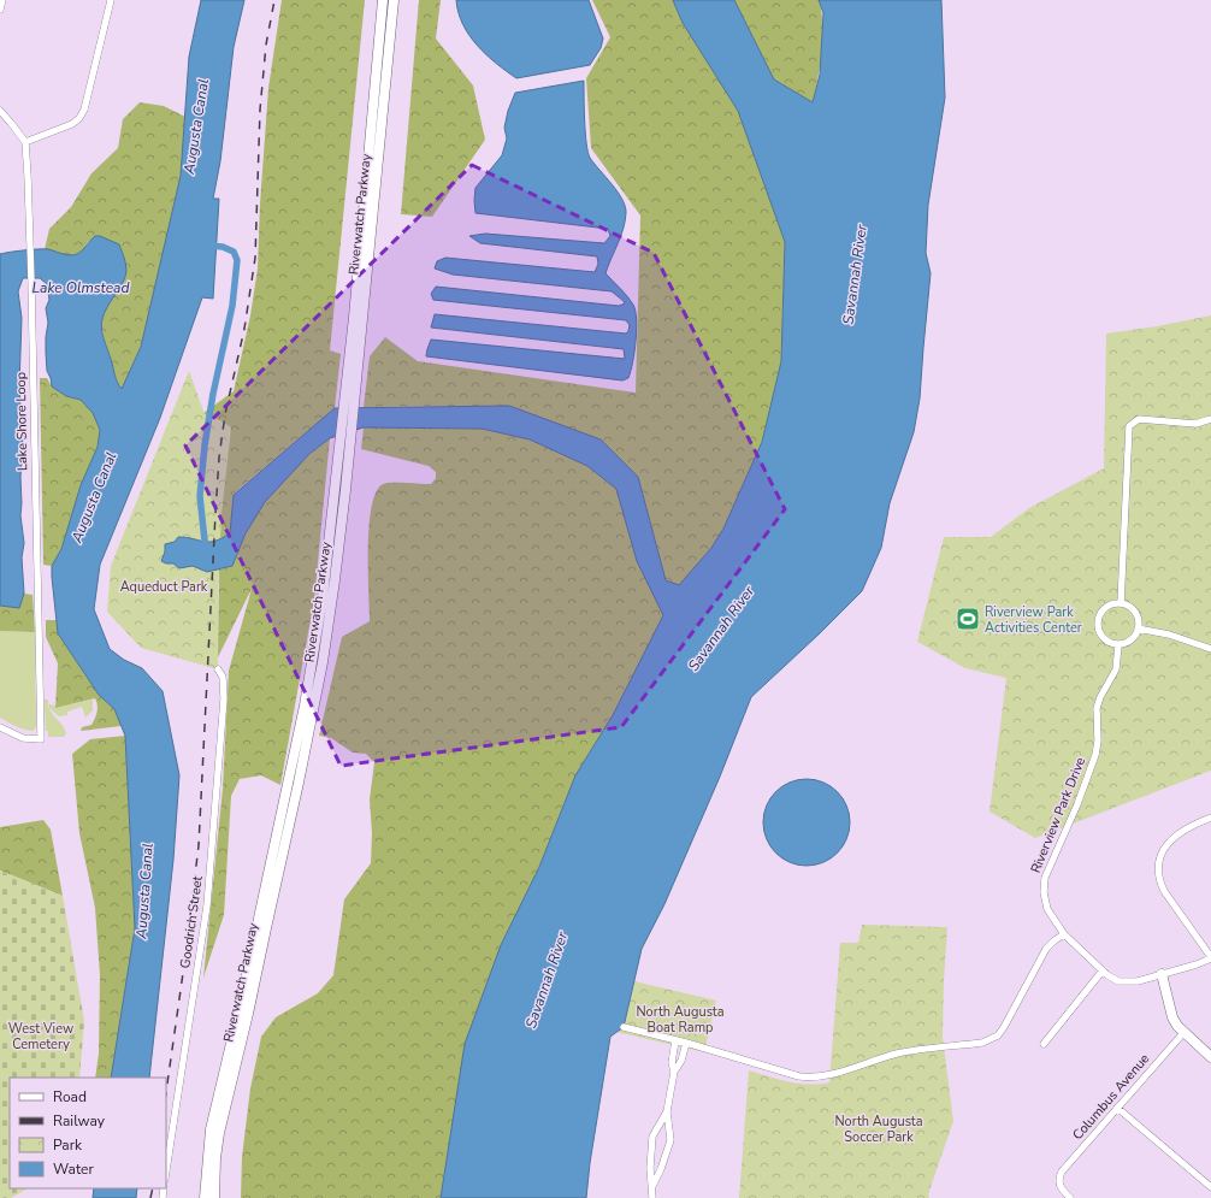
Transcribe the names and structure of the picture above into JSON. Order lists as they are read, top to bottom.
{
  "streets": {
    "main road": ["Riverwatch Parkway"],
    "street": [
      "Lake Shore Loop",
      "Riverview Park Drive",
      "Goodrich Street",
      "Columbus Avenue"
    ]
  },
  "water": ["Augusta Canal", "Savannah River", "Lake Olmstead"],
  "parks": [
    "Aqueduct Park",
    "North Augusta Boat Ramp",
    "West View Cemetery",
    "North Augusta Soccer Park"
  ],
  "places": {
    "sports": ["Riverview Park Activities Center"]
  },
  "legend": [
    "Road",
    "Railway",
    "Park",
    "Water"
  ]
}
